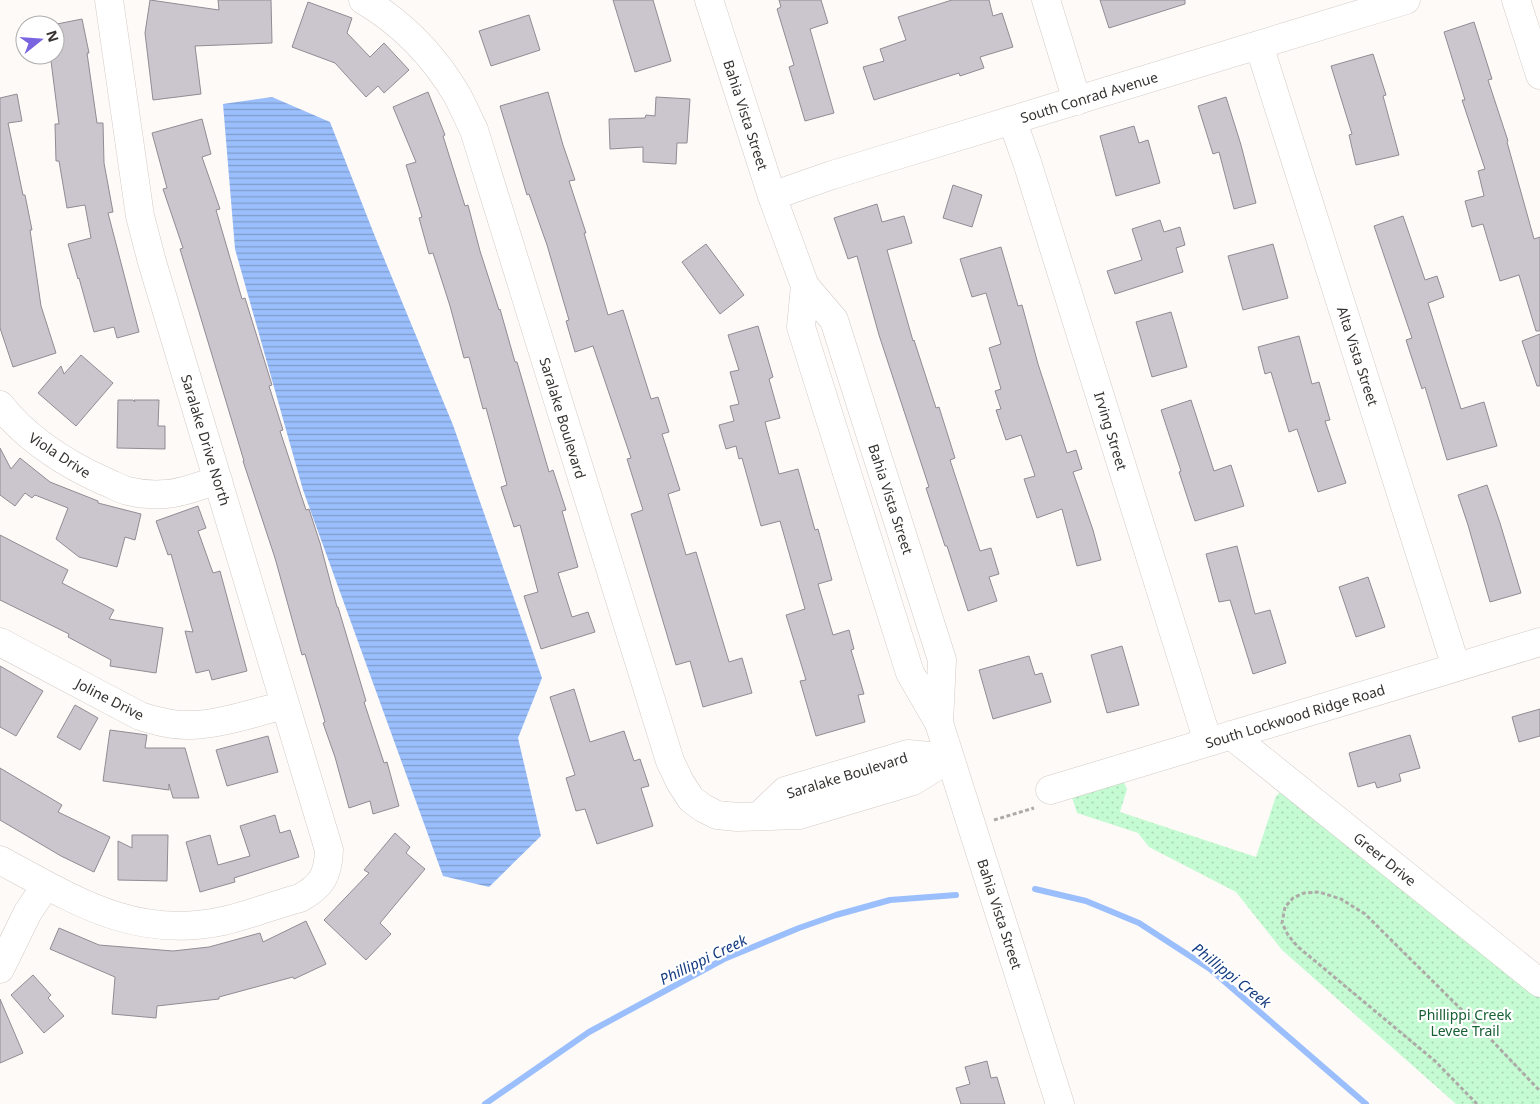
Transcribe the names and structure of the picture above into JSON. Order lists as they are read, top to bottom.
{
  "streets": {
    "street": [
      "South Conrad Avenue",
      "Bahia Vista Street",
      "Alta Vista Street",
      "Saralake Boulevard",
      "Irving Street",
      "Saralake Drive North",
      "Viola Drive",
      "Joline Drive",
      "South Lockwood Ridge Road",
      "Greer Drive"
    ]
  },
  "crossings": [
    ["South Conrad Avenue", "Bahia Vista Street"],
    ["South Conrad Avenue", "Alta Vista Street"],
    ["South Conrad Avenue", "Irving Street"],
    ["Bahia Vista Street", "Saralake Boulevard"],
    ["Alta Vista Street", "South Lockwood Ridge Road"],
    ["Irving Street", "South Lockwood Ridge Road"],
    ["Irving Street", "Greer Drive"],
    ["Saralake Drive North", "Viola Drive"],
    ["Saralake Drive North", "Joline Drive"],
    ["South Lockwood Ridge Road", "Greer Drive"]
  ],
  "water": ["Phillippi Creek"],
  "parks": ["Phillippi Creek Levee Trail"],
  "north": "right"
}
